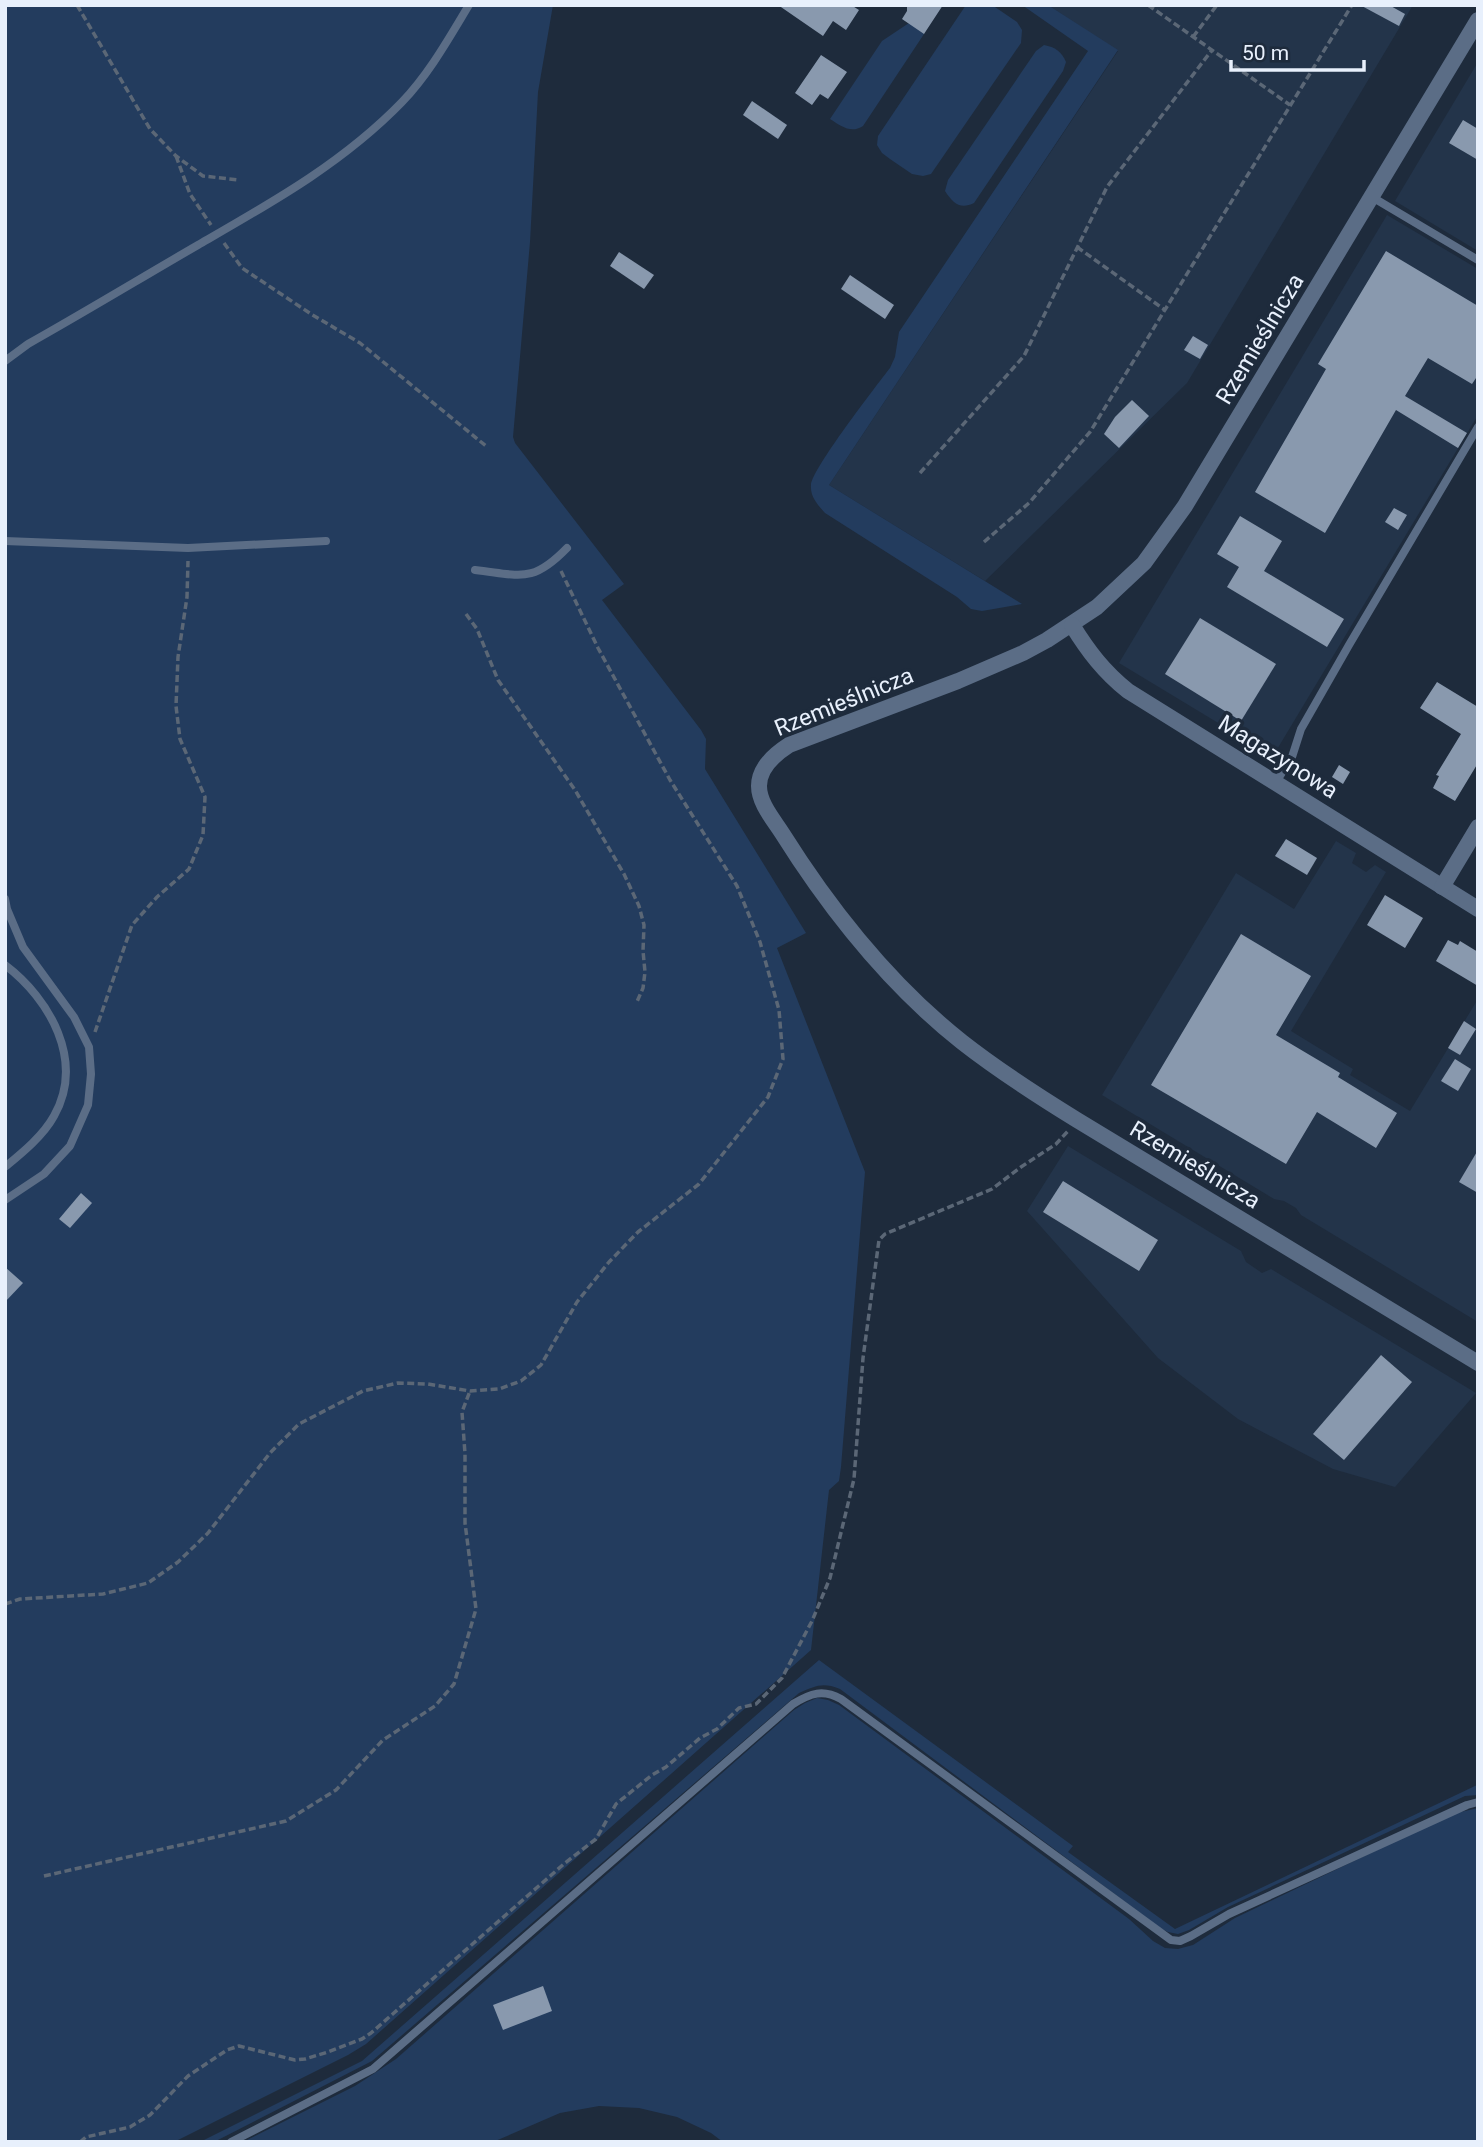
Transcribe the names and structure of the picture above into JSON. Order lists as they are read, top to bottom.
{
  "streets": {
    "street": ["Rzemieślnicza", "Magazynowa"]
  },
  "crossings": [
    ["Rzemieślnicza", "Magazynowa"]
  ],
  "scale_bar": "50 m"
}
